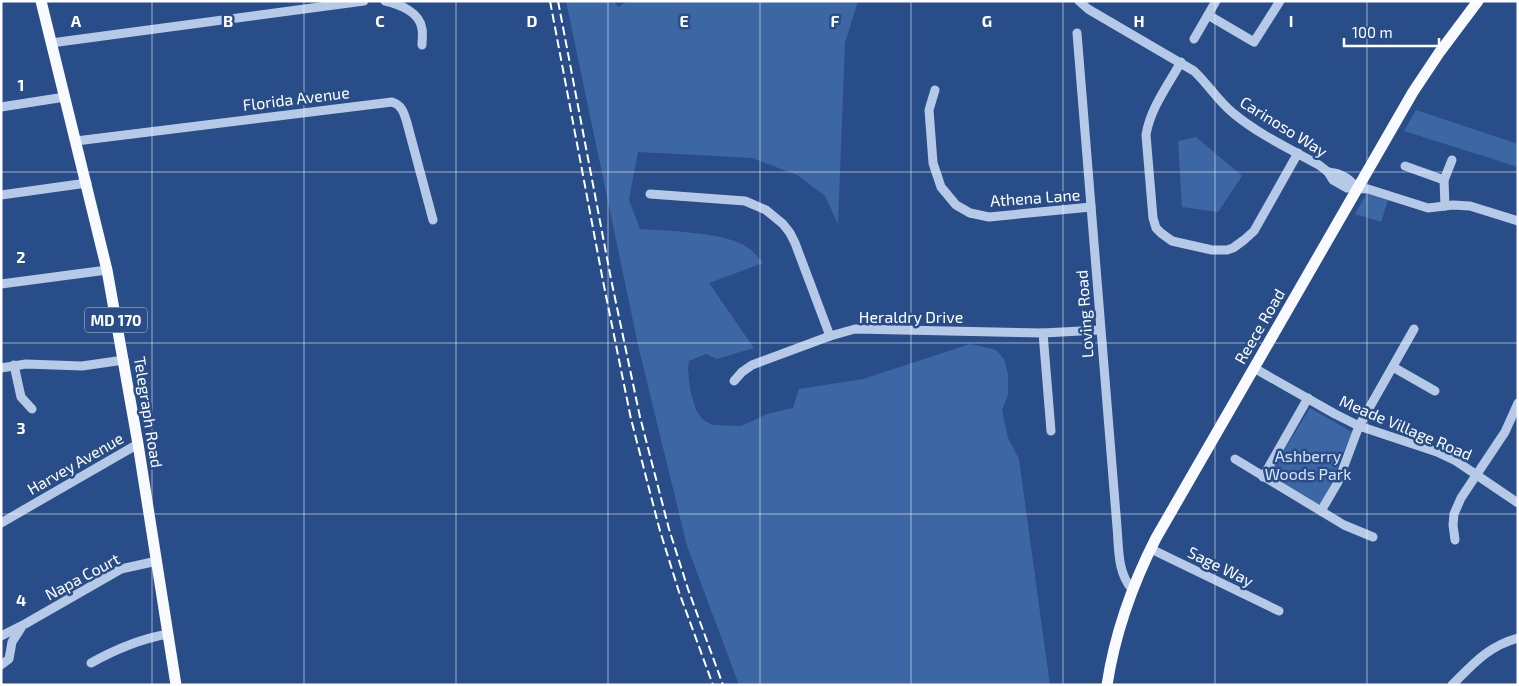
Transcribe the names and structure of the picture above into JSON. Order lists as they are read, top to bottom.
{
  "streets": {
    "main road": ["MD 170", "Reece Road", "Telegraph Road"],
    "street": [
      "Florida Avenue",
      "Carinoso Way",
      "Athena Lane",
      "Loving Road",
      "Heraldry Drive",
      "Meade Village Road",
      "Harvey Avenue",
      "Sage Way",
      "Napa Court"
    ]
  },
  "crossings": [
    ["Florida Avenue", "Telegraph Road"],
    ["Carinoso Way", "Reece Road"],
    ["Athena Lane", "Loving Road"],
    ["Loving Road", "Heraldry Drive"],
    ["Loving Road", "Reece Road"],
    ["Reece Road", "Meade Village Road"],
    ["Reece Road", "Sage Way"],
    ["Telegraph Road", "Harvey Avenue"],
    ["Telegraph Road", "Napa Court"]
  ],
  "parks": ["Ashberry Woods Park"],
  "scale_bar": "100 m",
  "grid": {
    "columns": [
      "A",
      "B",
      "C",
      "D",
      "E",
      "F",
      "G",
      "H",
      "I"
    ],
    "rows": [
      "1",
      "2",
      "3",
      "4"
    ]
  }
}
